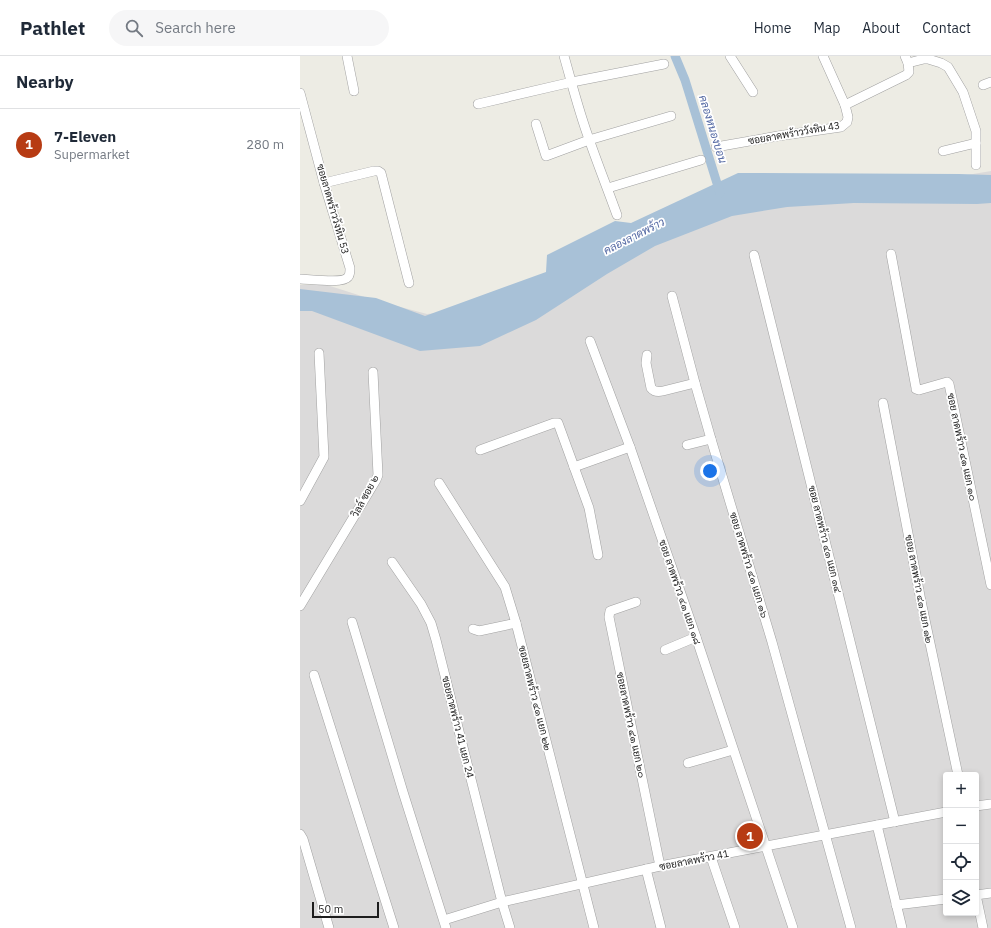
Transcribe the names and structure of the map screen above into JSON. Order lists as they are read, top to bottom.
{
  "streets": {
    "street": [
      "ซอยลาดพร้าววังหิน 43",
      "ซอยลาดพร้าววังหิน 53",
      "ซอย ลาดพร้าว ๔๑ แยก ๑๐",
      "วิลล์ ซอย ๒",
      "ซอย ลาดพร้าว ๔๑ แยก ๑๔",
      "ซอย ลาดพร้าว ๔๑ แยก ๑๖",
      "ซอย ลาดพร้าว ๔๑ แยก ๑๒",
      "ซอย ลาดพร้าว ๔๑ แยก ๑๘",
      "ซอยลาดพร้าว ๔๑ แยก ๒๒",
      "ซอยลาดพร้าว ๔๑ แยก ๒๐",
      "ซอยลาดพร้าว 41 แยก 24",
      "ซอยลาดพร้าว 41"
    ]
  },
  "crossings": [
    ["ซอย ลาดพร้าว ๔๑ แยก ๑๔", "ซอยลาดพร้าว 41"],
    ["ซอย ลาดพร้าว ๔๑ แยก ๑๖", "ซอยลาดพร้าว 41"],
    ["ซอย ลาดพร้าว ๔๑ แยก ๑๘", "ซอยลาดพร้าว 41"],
    ["ซอยลาดพร้าว ๔๑ แยก ๒๒", "ซอยลาดพร้าว 41"],
    ["ซอยลาดพร้าว ๔๑ แยก ๒๐", "ซอยลาดพร้าว 41"],
    ["ซอยลาดพร้าว 41 แยก 24", "ซอยลาดพร้าว 41"]
  ],
  "water": ["คลองหนองบอน", "คลองลาดพร้าว"],
  "scale_bar": "50 m",
  "page": {
    "header": "Pathlet",
    "search": "Search here",
    "nav": [
      "Home",
      "Map",
      "About",
      "Contact"
    ],
    "heading": "Nearby",
    "list": [
      {
        "mark": "1",
        "name": "7-Eleven",
        "note": "Supermarket",
        "value": "280 m"
      }
    ],
    "map_buttons": ["+", "−"],
    "pins": "1",
    "scale": "50 m"
  }
}
